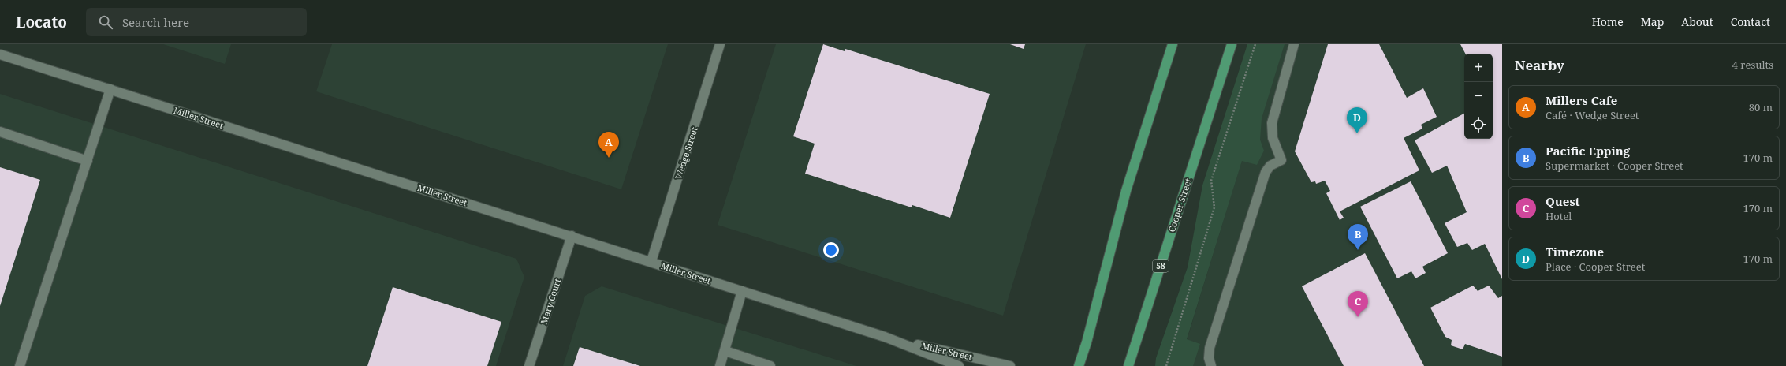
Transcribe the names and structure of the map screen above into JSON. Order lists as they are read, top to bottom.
{
  "streets": {
    "main road": ["Cooper Street", "58"],
    "street": ["Miller Street", "Wedge Street", "Mary Court"]
  },
  "crossings": [
    ["Miller Street", "Wedge Street"],
    ["Miller Street", "Mary Court"]
  ],
  "page": {
    "header": "Locato",
    "search": "Search here",
    "nav": [
      "Home",
      "Map",
      "About",
      "Contact"
    ],
    "heading": ["Nearby", "4 results"],
    "map_buttons": ["+", "−"],
    "list": [
      {
        "mark": "A",
        "name": "Millers Cafe",
        "note": "Café · Wedge Street",
        "value": "80 m"
      },
      {
        "mark": "B",
        "name": "Pacific Epping",
        "note": "Supermarket · Cooper Street",
        "value": "170 m"
      },
      {
        "mark": "C",
        "name": "Quest",
        "note": "Hotel",
        "value": "170 m"
      },
      {
        "mark": "D",
        "name": "Timezone",
        "note": "Place · Cooper Street",
        "value": "170 m"
      }
    ],
    "pins": [
      "D",
      "A",
      "B",
      "C"
    ]
  }
}
